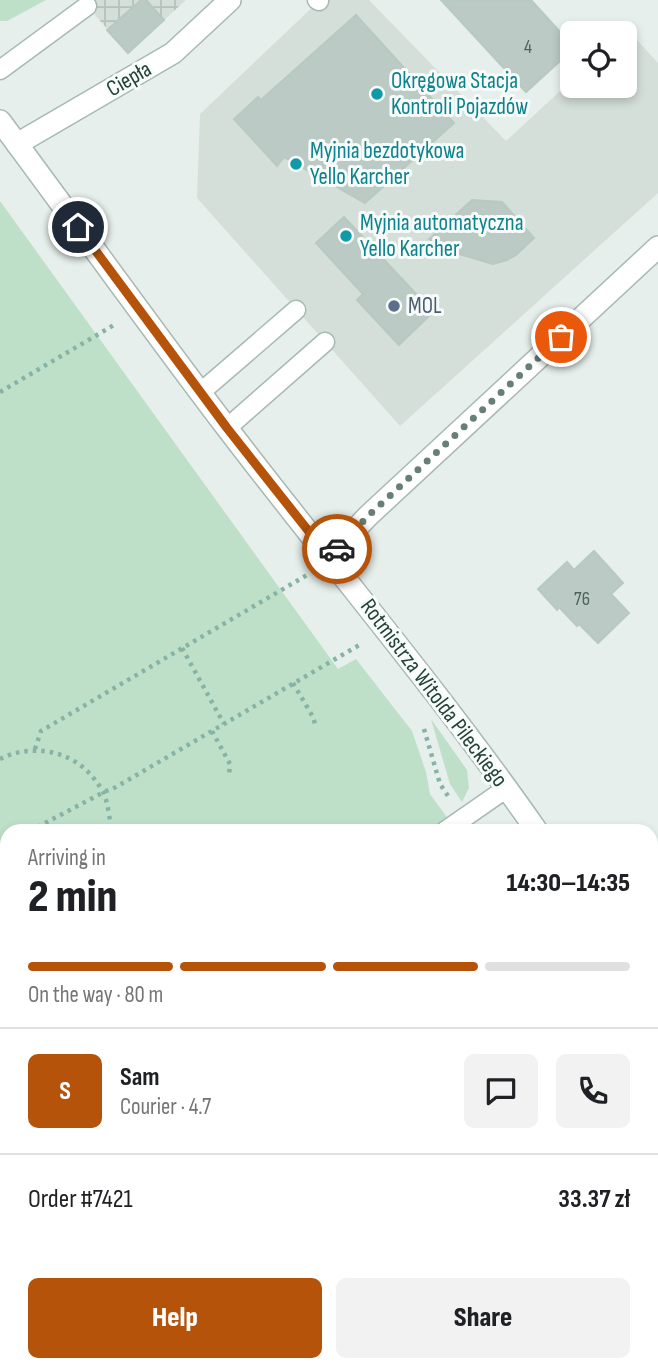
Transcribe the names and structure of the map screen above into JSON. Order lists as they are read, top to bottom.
{
  "streets": {
    "street": ["Ciepła", "Rotmistrza Witolda Pileckiego"]
  },
  "crossings": [
    ["Ciepła", "Rotmistrza Witolda Pileckiego"]
  ],
  "places": [
    "Okręgowa Stacja Kontroli Pojazdów",
    "Myjnia bezdotykowa Yello Karcher",
    "Myjnia automatyczna Yello Karcher",
    "MOL"
  ],
  "house_numbers": ["4", "76"],
  "page": {
    "heading": ["2 min", "Arriving in", "14:30–14:35"],
    "panel": [
      "Sam",
      "Courier · 4.7",
      "Order #7421",
      "33.37 zł"
    ],
    "bar": "On the way · 80 m",
    "round": "S",
    "buttons": ["Help", "Share"]
  }
}
